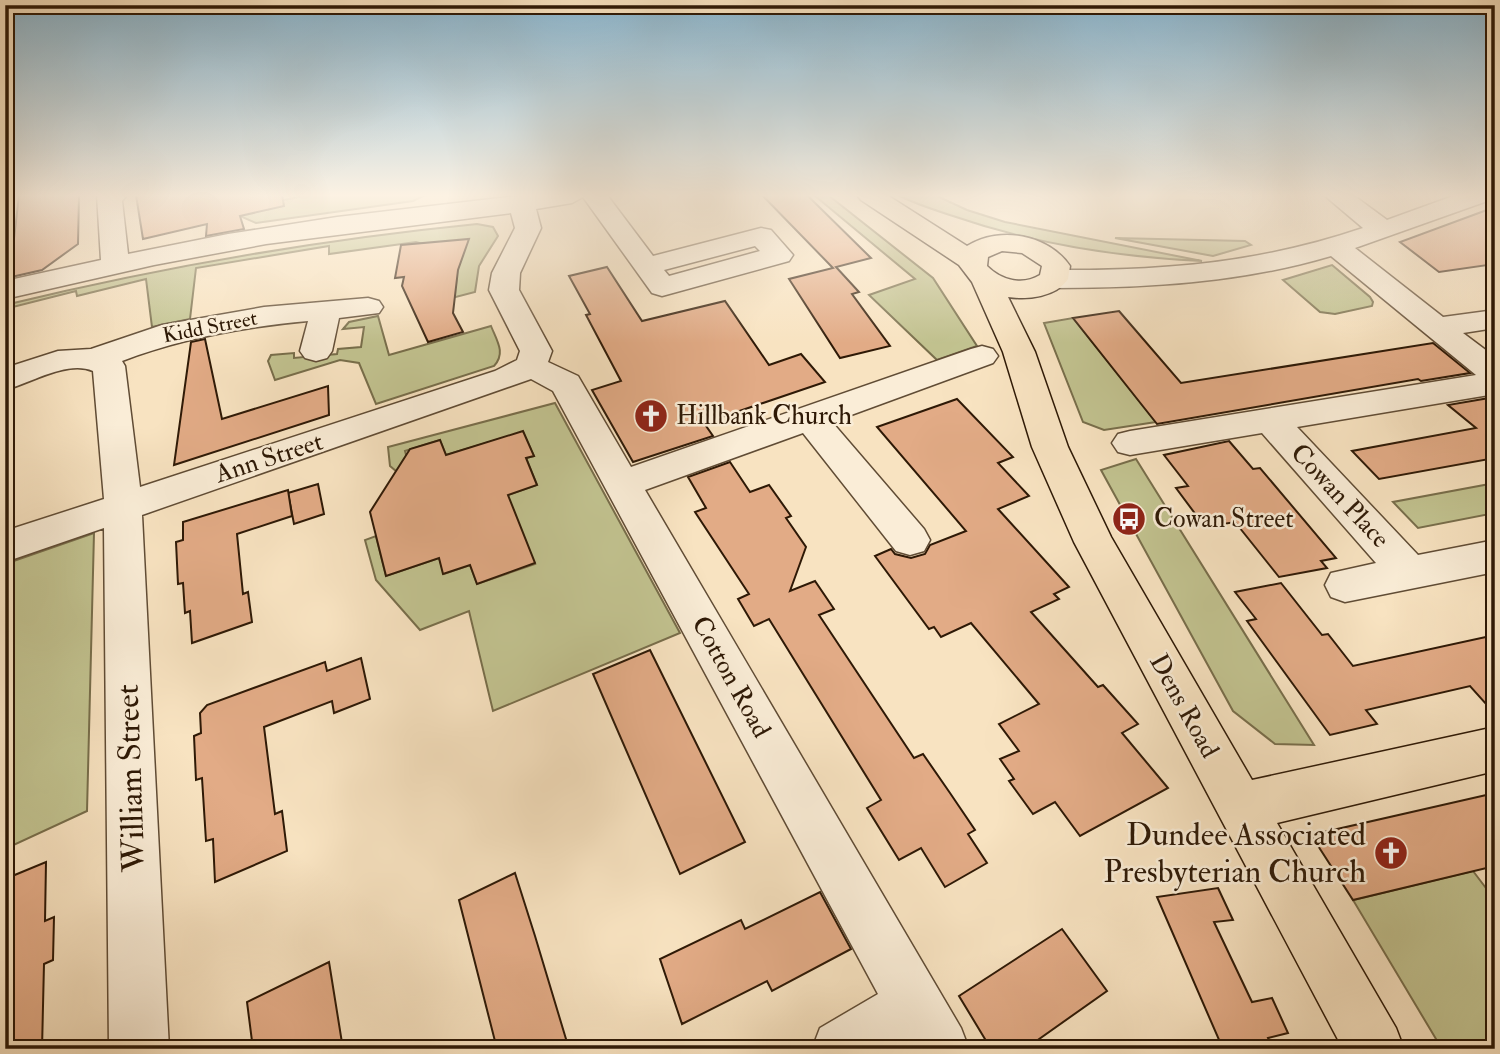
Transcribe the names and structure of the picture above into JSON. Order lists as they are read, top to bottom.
{
  "streets": {
    "main road": ["Dens Road"],
    "street": [
      "Kidd Street",
      "Ann Street",
      "Cowan Place",
      "Cotton Road",
      "William Street"
    ]
  },
  "crossings": [
    ["Kidd Street", "William Street"],
    ["Ann Street", "Cotton Road"],
    ["Ann Street", "William Street"]
  ],
  "places": {
    "church": ["Hillbank Church", "Dundee Associated Presbyterian Church"],
    "bus stop": ["Cowan Street"]
  }
}
